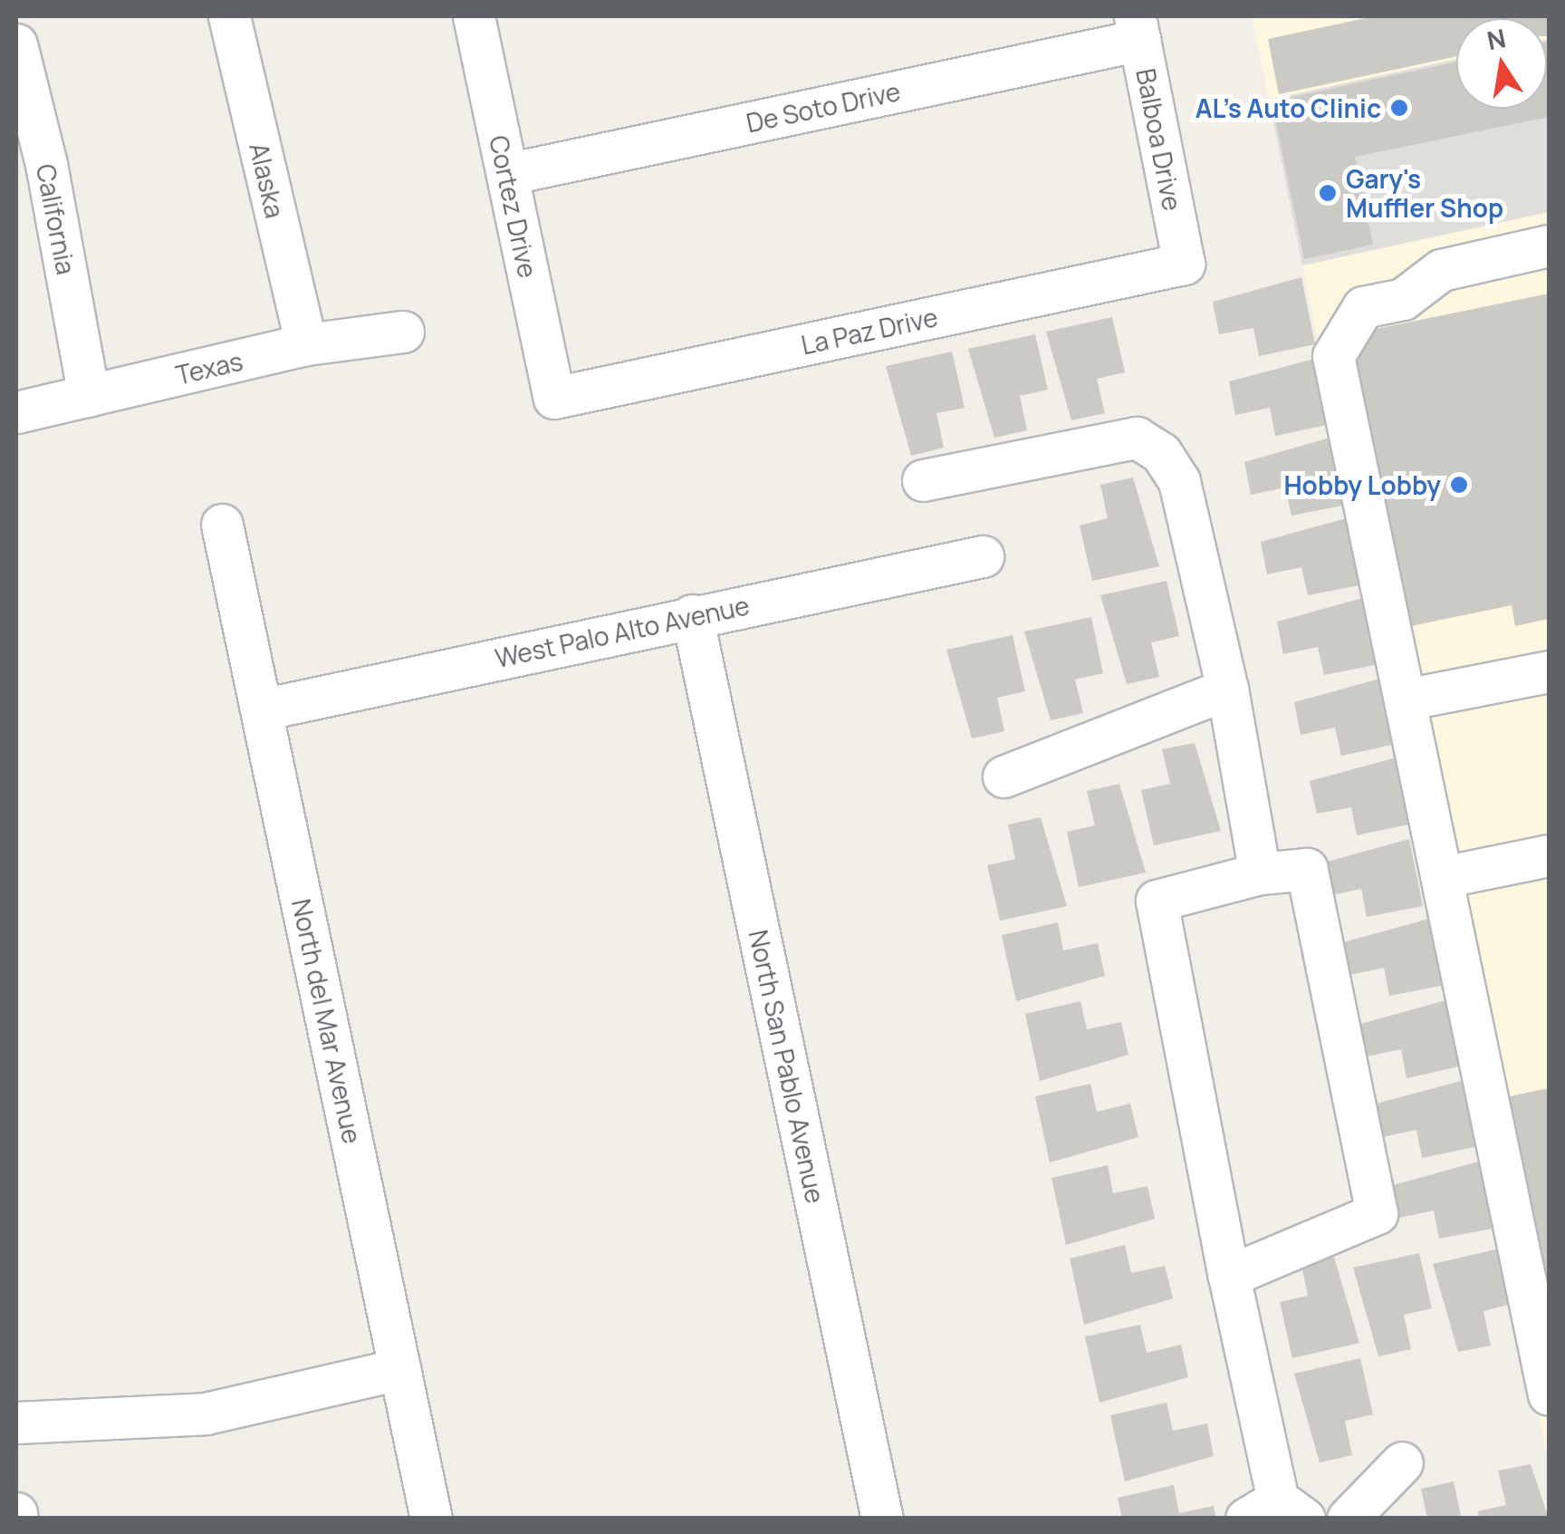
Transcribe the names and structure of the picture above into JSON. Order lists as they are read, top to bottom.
{
  "streets": {
    "street": [
      "De Soto Drive",
      "Balboa Drive",
      "Alaska",
      "Cortez Drive",
      "California",
      "La Paz Drive",
      "Texas",
      "West Palo Alto Avenue",
      "North del Mar Avenue",
      "North San Pablo Avenue"
    ]
  },
  "crossings": [
    ["De Soto Drive", "Balboa Drive"],
    ["De Soto Drive", "Cortez Drive"],
    ["Balboa Drive", "La Paz Drive"],
    ["Alaska", "Texas"],
    ["Cortez Drive", "La Paz Drive"],
    ["California", "Texas"],
    ["West Palo Alto Avenue", "North del Mar Avenue"],
    ["West Palo Alto Avenue", "North San Pablo Avenue"]
  ],
  "places": ["AL's Auto Clinic", "Gary's Muffler Shop", "Hobby Lobby"],
  "north": "top"
}
